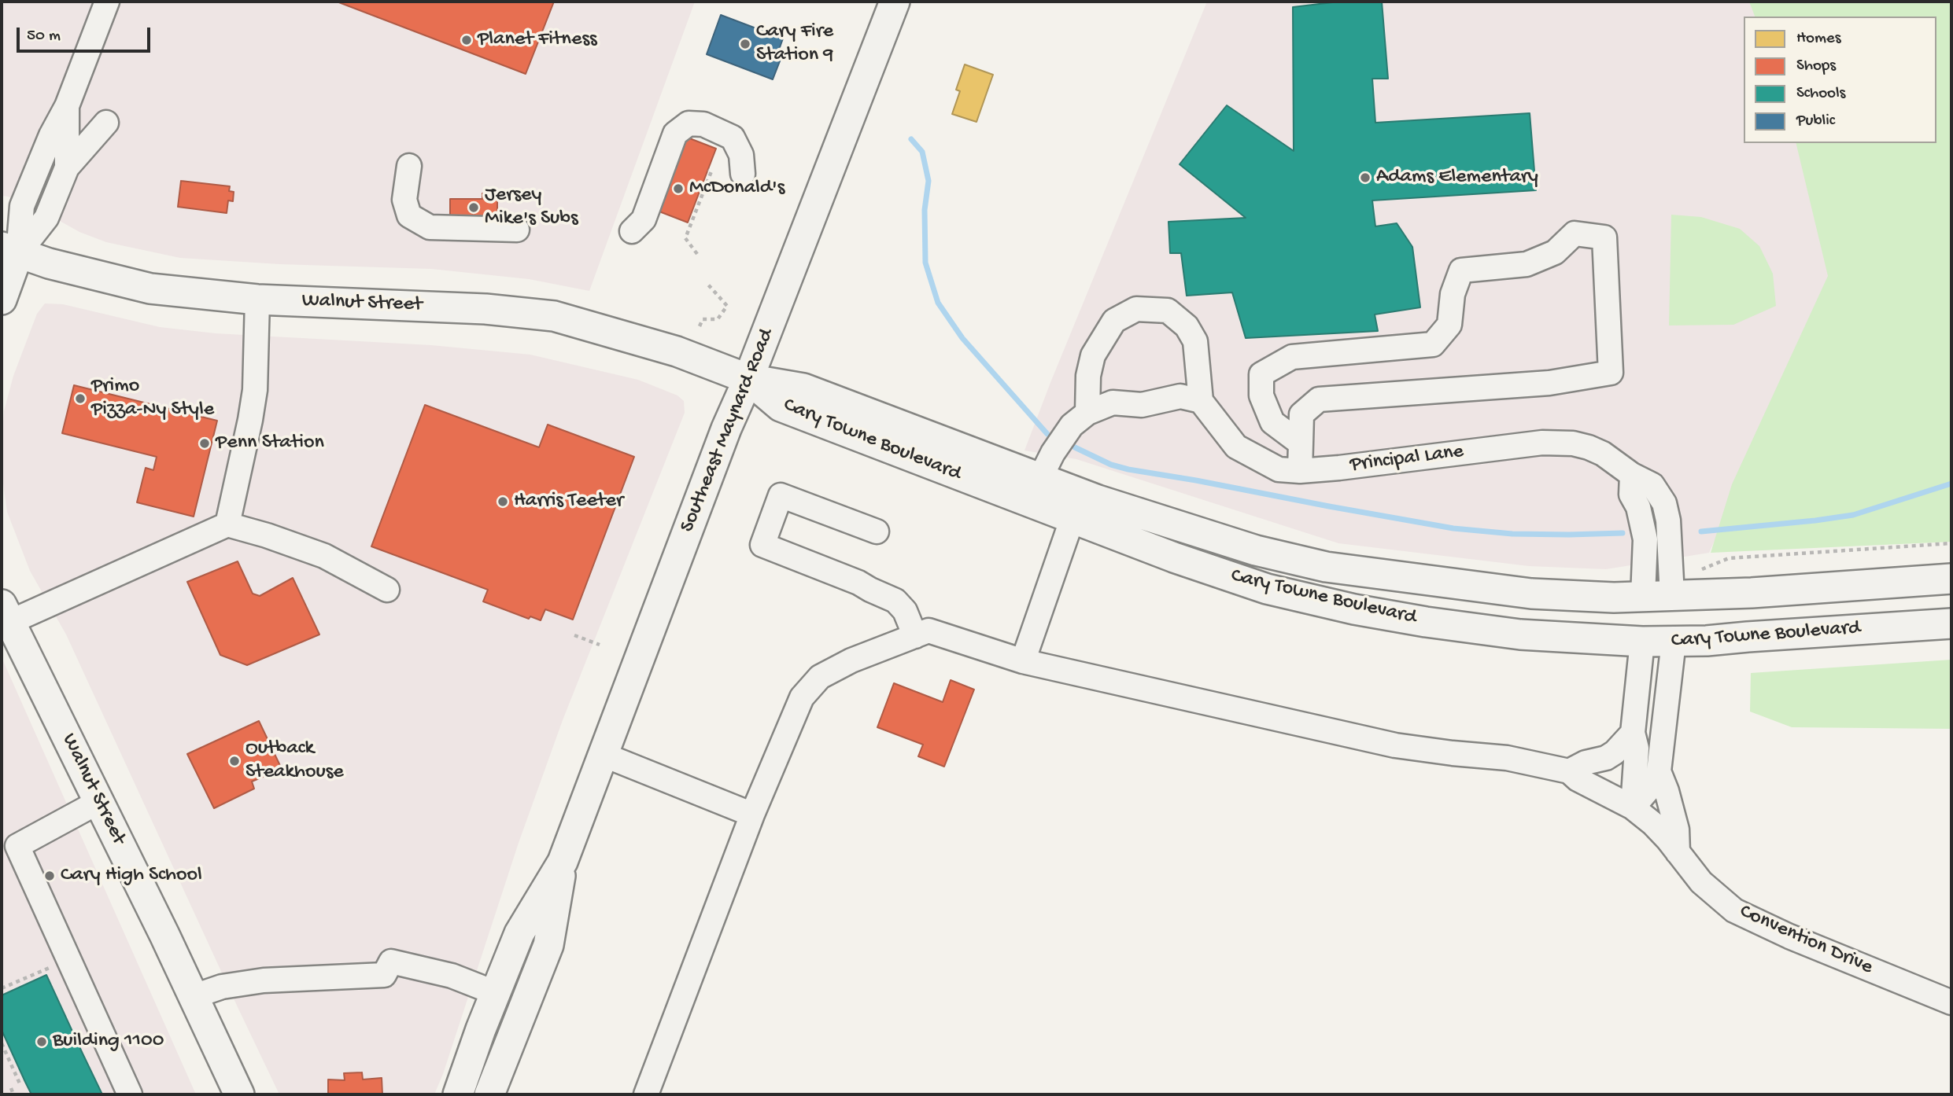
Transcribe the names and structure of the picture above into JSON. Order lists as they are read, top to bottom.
{
  "streets": {
    "main road": ["Walnut Street", "Southeast Maynard Road", "Cary Towne Boulevard"],
    "street": ["Principal Lane", "Convention Drive"]
  },
  "crossings": [
    ["Walnut Street", "Southeast Maynard Road"],
    ["Walnut Street", "Cary Towne Boulevard"],
    ["Southeast Maynard Road", "Cary Towne Boulevard"],
    ["Cary Towne Boulevard", "Principal Lane"]
  ],
  "places": [
    "Planet Fitness",
    "Cary Fire Station 9",
    "Adams Elementary",
    "McDonald's",
    "Jersey Mike's Subs",
    "Primo Pizza-Ny Style",
    "Penn Station",
    "Harris Teeter",
    "Outback Steakhouse",
    "Cary High School",
    "Building 1100"
  ],
  "legend": [
    "Homes",
    "Shops",
    "Schools",
    "Public"
  ],
  "scale_bar": "50 m"
}
